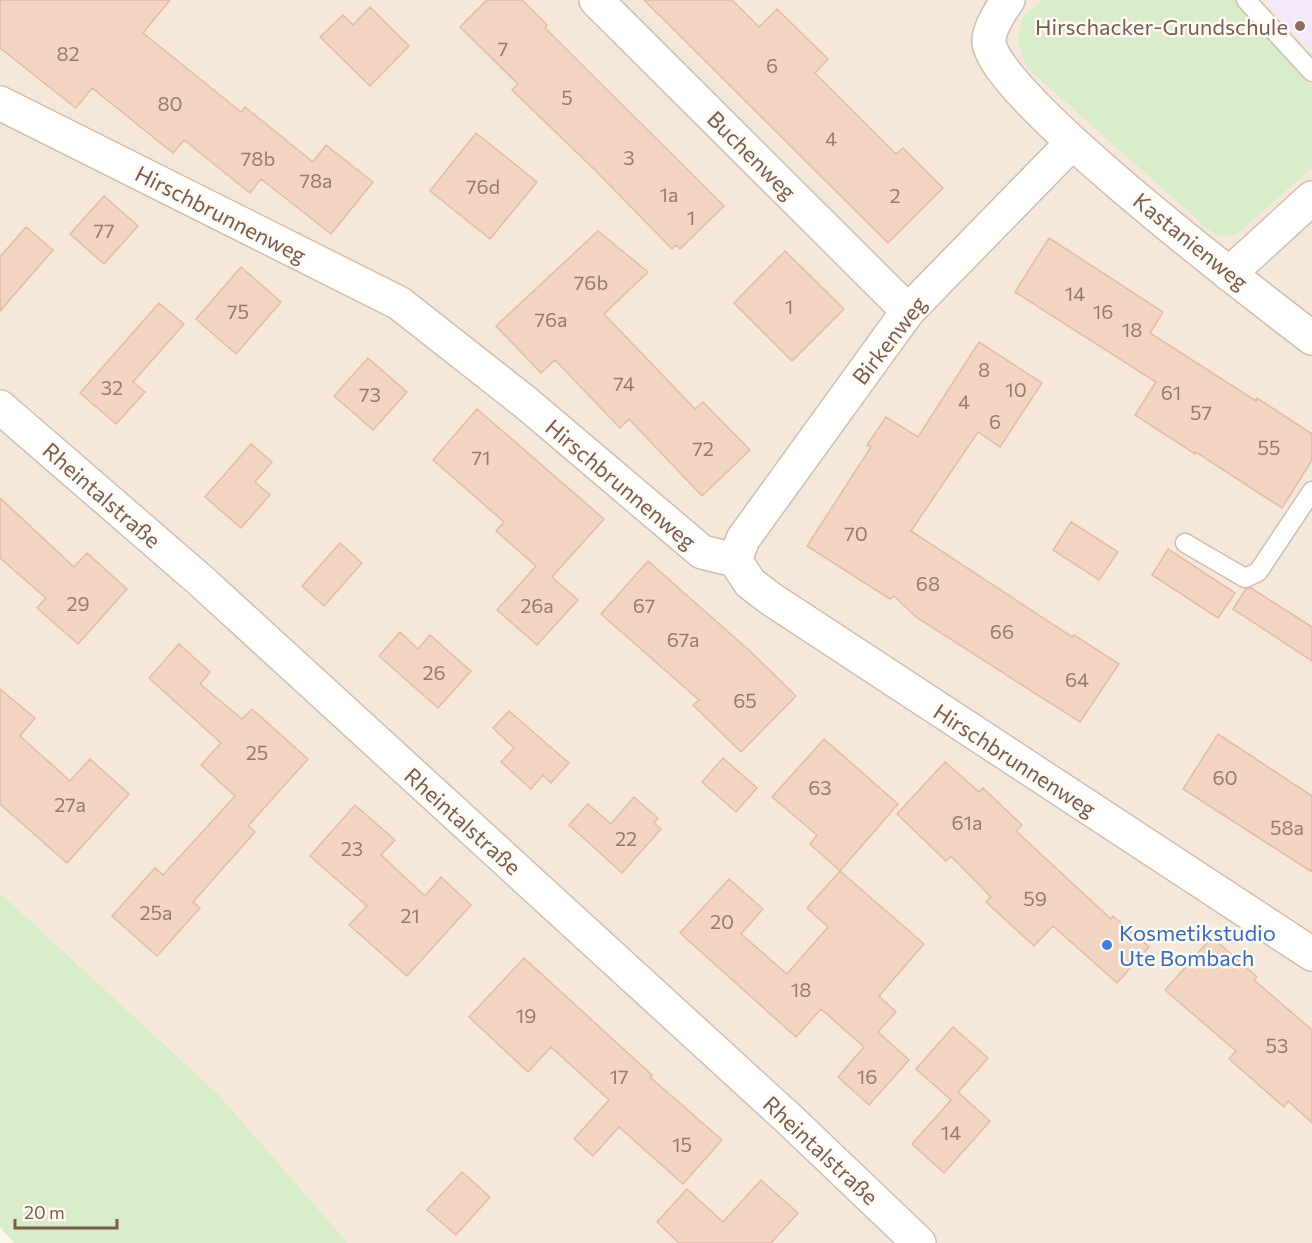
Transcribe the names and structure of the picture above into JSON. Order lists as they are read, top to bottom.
{
  "streets": {
    "street": [
      "Buchenweg",
      "Hirschbrunnenweg",
      "Kastanienweg",
      "Birkenweg",
      "Rheintalstraße"
    ]
  },
  "crossings": [
    ["Buchenweg", "Birkenweg"],
    ["Hirschbrunnenweg", "Birkenweg"],
    ["Kastanienweg", "Birkenweg"]
  ],
  "places": ["Hirschacker-Grundschule", "Kosmetikstudio Ute Bombach"],
  "house_numbers": [
    "7",
    "82",
    "6",
    "5",
    "80",
    "4",
    "3",
    "78b",
    "78a",
    "76d",
    "1a",
    "2",
    "1",
    "77",
    "76b",
    "14",
    "1",
    "75",
    "16",
    "76a",
    "18",
    "8",
    "74",
    "32",
    "10",
    "61",
    "73",
    "4",
    "57",
    "6",
    "55",
    "72",
    "71",
    "70",
    "68",
    "29",
    "26a",
    "67",
    "66",
    "67a",
    "26",
    "64",
    "65",
    "25",
    "60",
    "63",
    "27a",
    "61a",
    "58a",
    "22",
    "23",
    "59",
    "25a",
    "21",
    "20",
    "18",
    "19",
    "53",
    "17",
    "16",
    "14",
    "15"
  ],
  "scale_bar": "20 m"
}
